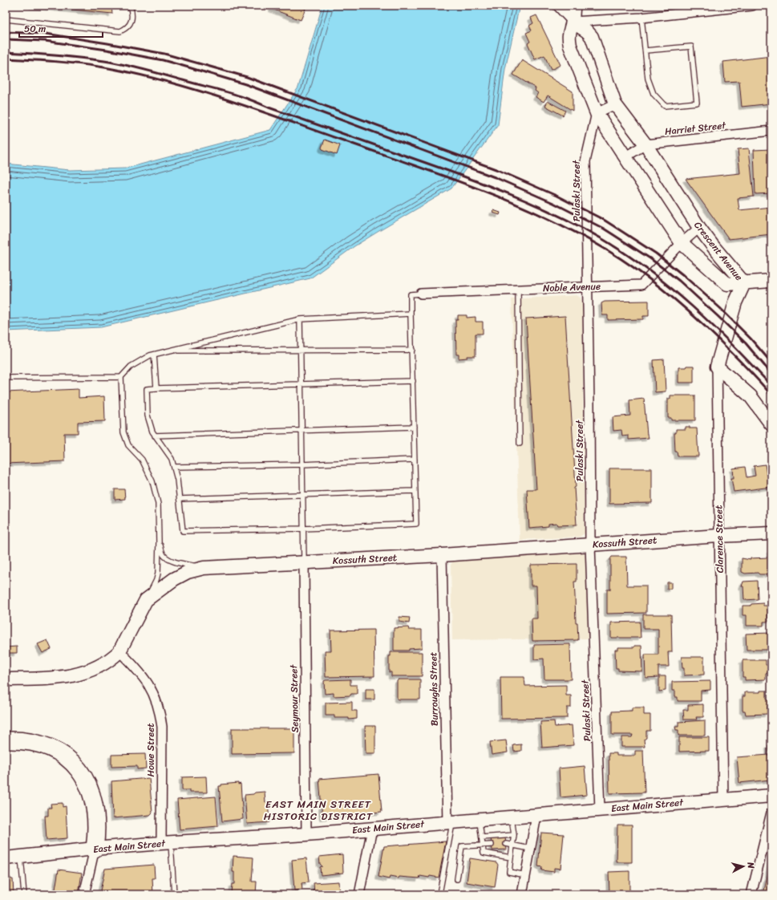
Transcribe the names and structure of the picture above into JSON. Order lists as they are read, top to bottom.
{
  "streets": {
    "main road": [
      "Crescent Avenue",
      "Clarence Street",
      "Kossuth Street",
      "East Main Street"
    ],
    "street": [
      "Harriet Street",
      "Pulaski Street",
      "Noble Avenue",
      "Burroughs Street",
      "Seymour Street",
      "Howe Street"
    ]
  },
  "crossings": [
    ["Harriet Street", "Crescent Avenue"],
    ["Pulaski Street", "Crescent Avenue"],
    ["Pulaski Street", "Noble Avenue"],
    ["Pulaski Street", "Kossuth Street"],
    ["Pulaski Street", "East Main Street"],
    ["Crescent Avenue", "Noble Avenue"],
    ["Crescent Avenue", "Clarence Street"],
    ["Clarence Street", "Kossuth Street"],
    ["Clarence Street", "East Main Street"],
    ["Kossuth Street", "Burroughs Street"],
    ["Kossuth Street", "Seymour Street"],
    ["Kossuth Street", "Howe Street"],
    ["Burroughs Street", "East Main Street"],
    ["Seymour Street", "East Main Street"],
    ["Howe Street", "East Main Street"]
  ],
  "districts": ["EAST MAIN STREET HISTORIC DISTRICT"],
  "scale_bar": "50 m",
  "north": "right"
}
